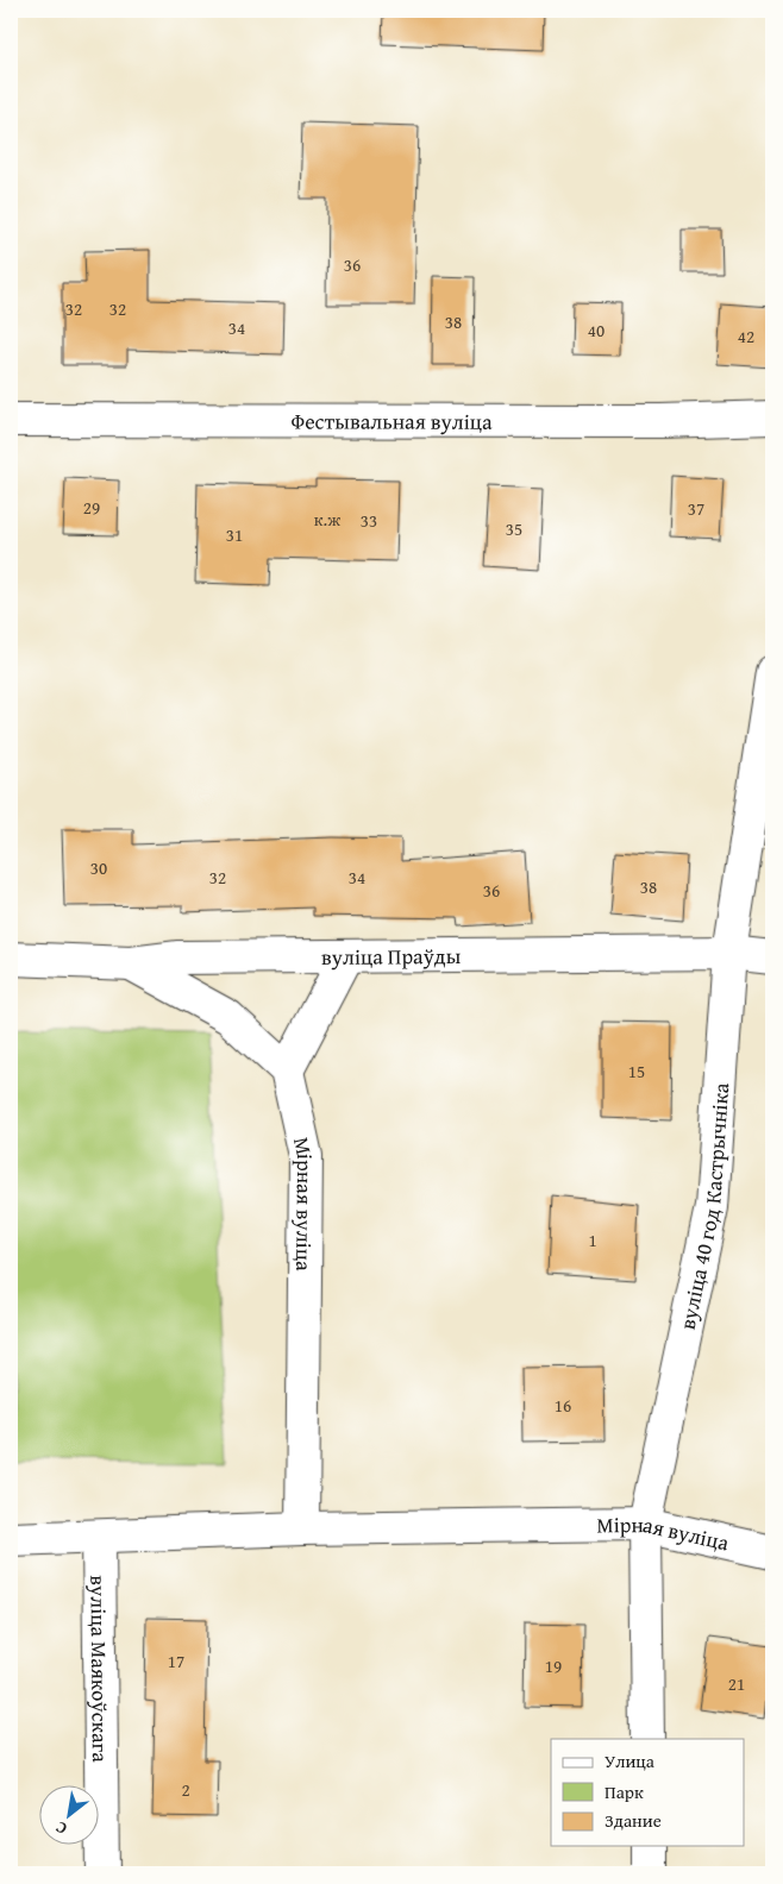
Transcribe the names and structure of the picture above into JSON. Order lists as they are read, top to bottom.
{
  "streets": {
    "street": [
      "Фестывальная вуліца",
      "вуліца Праўды",
      "Мірная вуліца",
      "вуліца 40 год Кастрычніка",
      "вуліца Маякоўскага"
    ]
  },
  "crossings": [
    ["вуліца Праўды", "вуліца 40 год Кастрычніка"],
    ["Мірная вуліца", "вуліца 40 год Кастрычніка"],
    ["Мірная вуліца", "вуліца Маякоўскага"]
  ],
  "house_numbers": [
    "36",
    "32",
    "32",
    "38",
    "34",
    "40",
    "42",
    "29",
    "37",
    "к.ж",
    "33",
    "35",
    "31",
    "30",
    "32",
    "34",
    "38",
    "36",
    "15",
    "1",
    "16",
    "17",
    "19",
    "21",
    "2"
  ],
  "legend": ["Улица", "Парк", "Здание"],
  "north": "bottom left"
}
